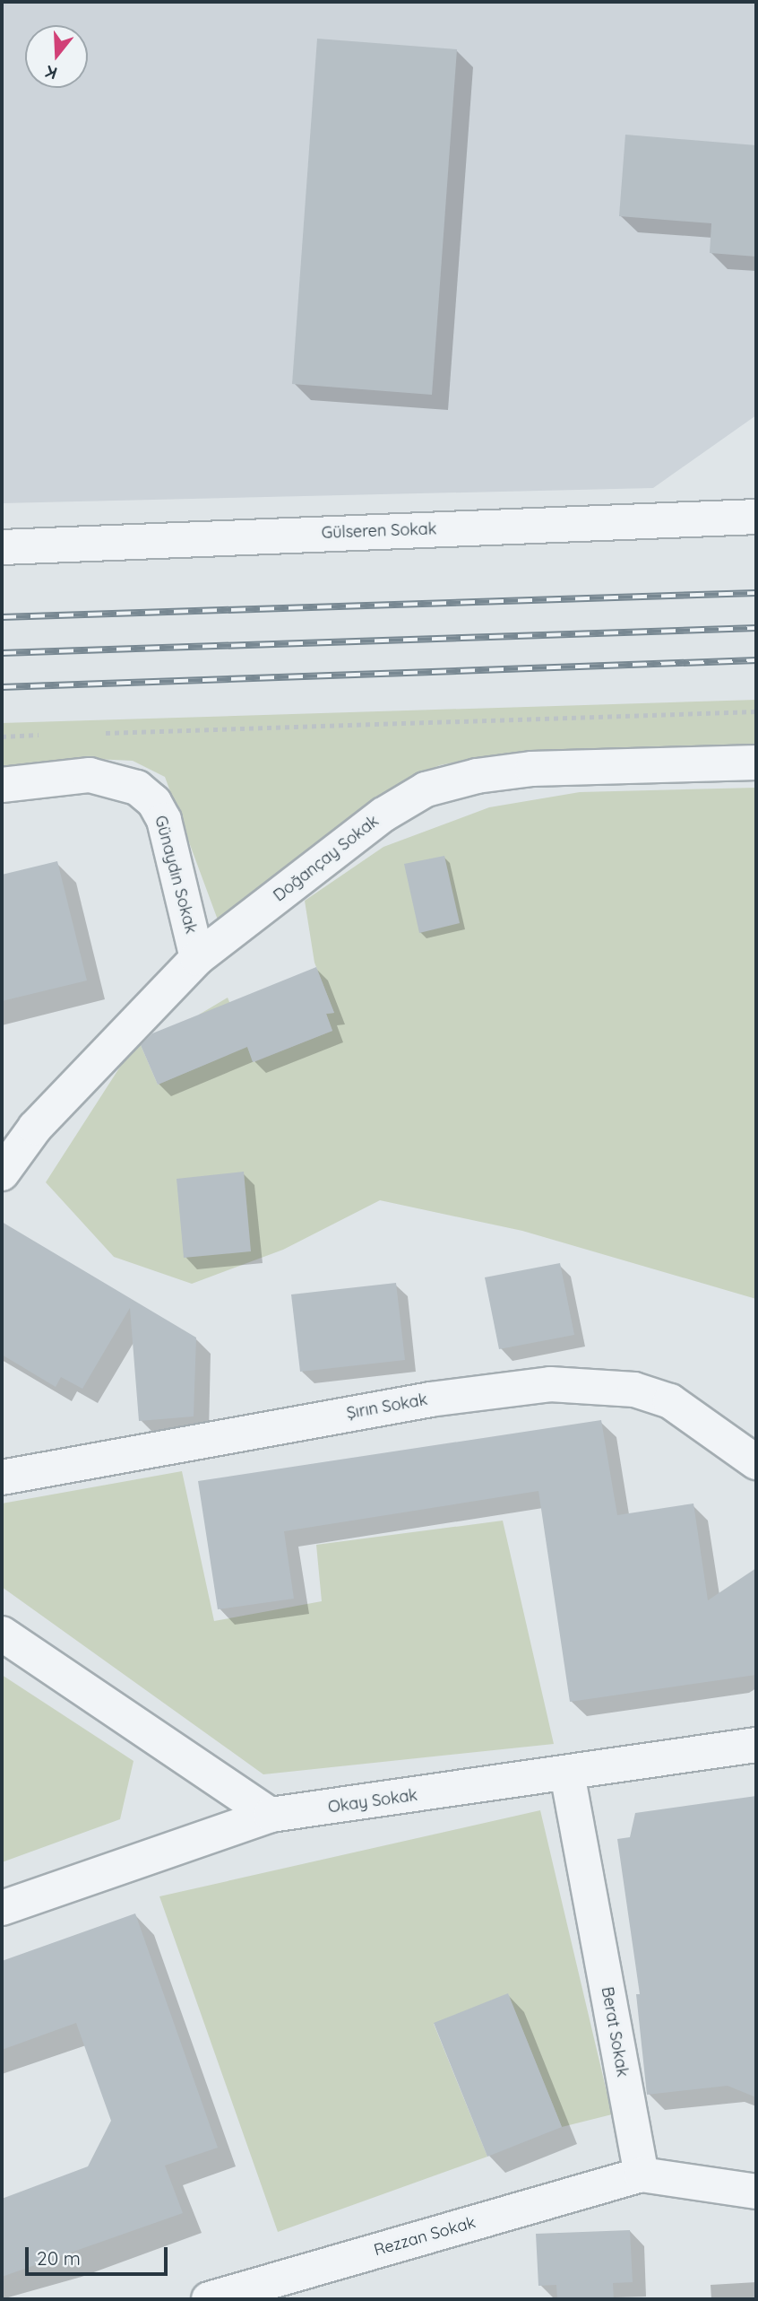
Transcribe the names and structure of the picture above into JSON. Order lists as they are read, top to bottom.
{
  "streets": {
    "street": [
      "Gülseren Sokak",
      "Doğançay Sokak",
      "Günaydın Sokak",
      "Şırın Sokak",
      "Okay Sokak",
      "Berat Sokak",
      "Rezzan Sokak"
    ]
  },
  "crossings": [
    ["Doğançay Sokak", "Günaydın Sokak"],
    ["Okay Sokak", "Berat Sokak"],
    ["Berat Sokak", "Rezzan Sokak"]
  ],
  "scale_bar": "20 m",
  "north": "bottom"
}
